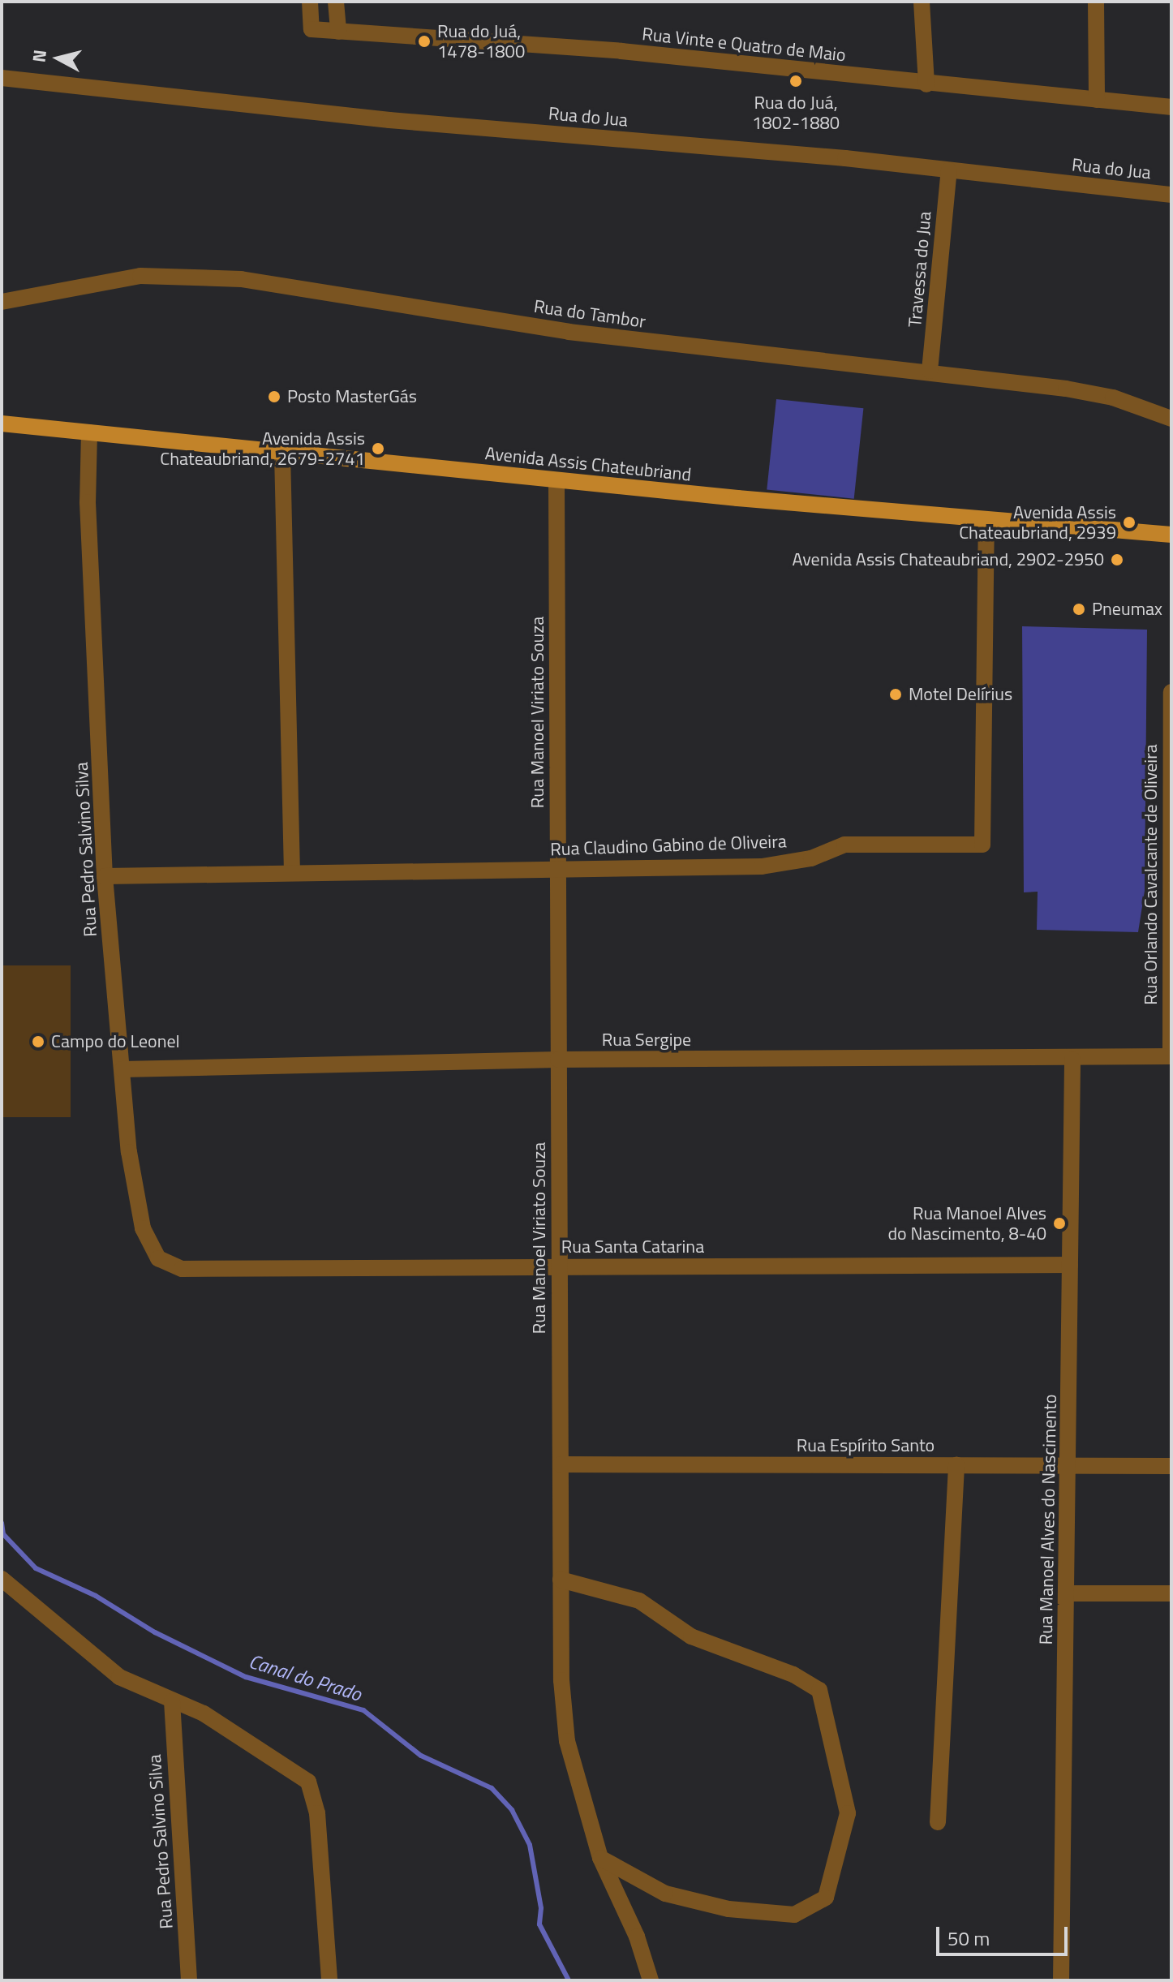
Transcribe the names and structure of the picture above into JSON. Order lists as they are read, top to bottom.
{
  "streets": {
    "main road": ["Avenida Assis Chateubriand"],
    "street": [
      "Rua Vinte e Quatro de Maio",
      "Rua do Jua",
      "Travessa do Jua",
      "Rua do Tambor",
      "Rua Manoel Viriato Souza",
      "Rua Claudino Gabino de Oliveira",
      "Rua Pedro Salvino Silva",
      "Rua Orlando Cavalcante de Oliveira",
      "Rua Sergipe",
      "Rua Santa Catarina",
      "Rua Espírito Santo",
      "Rua Manoel Alves do Nascimento"
    ]
  },
  "crossings": [
    ["Rua do Jua", "Travessa do Jua"],
    ["Travessa do Jua", "Rua do Tambor"],
    ["Avenida Assis Chateubriand", "Rua Manoel Viriato Souza"],
    ["Avenida Assis Chateubriand", "Rua Claudino Gabino de Oliveira"],
    ["Avenida Assis Chateubriand", "Rua Pedro Salvino Silva"],
    ["Rua Manoel Viriato Souza", "Rua Claudino Gabino de Oliveira"],
    ["Rua Manoel Viriato Souza", "Rua Sergipe"],
    ["Rua Manoel Viriato Souza", "Rua Santa Catarina"],
    ["Rua Manoel Viriato Souza", "Rua Espírito Santo"],
    ["Rua Claudino Gabino de Oliveira", "Rua Pedro Salvino Silva"],
    ["Rua Pedro Salvino Silva", "Rua Sergipe"],
    ["Rua Pedro Salvino Silva", "Rua Santa Catarina"],
    ["Rua Orlando Cavalcante de Oliveira", "Rua Sergipe"],
    ["Rua Sergipe", "Rua Manoel Alves do Nascimento"],
    ["Rua Santa Catarina", "Rua Manoel Alves do Nascimento"],
    ["Rua Espírito Santo", "Rua Manoel Alves do Nascimento"]
  ],
  "water": ["Canal do Prado"],
  "places": [
    "Rua do Juá, 1478-1800",
    "Rua do Juá, 1802-1880",
    "Posto MasterGás",
    "Avenida Assis Chateaubriand, 2679-2741",
    "Avenida Assis Chateaubriand, 2939",
    "Avenida Assis Chateaubriand, 2902-2950",
    "Pneumax",
    "Motel Delírius",
    "Campo do Leonel",
    "Rua Manoel Alves do Nascimento, 8-40"
  ],
  "scale_bar": "50 m",
  "north": "left"
}
